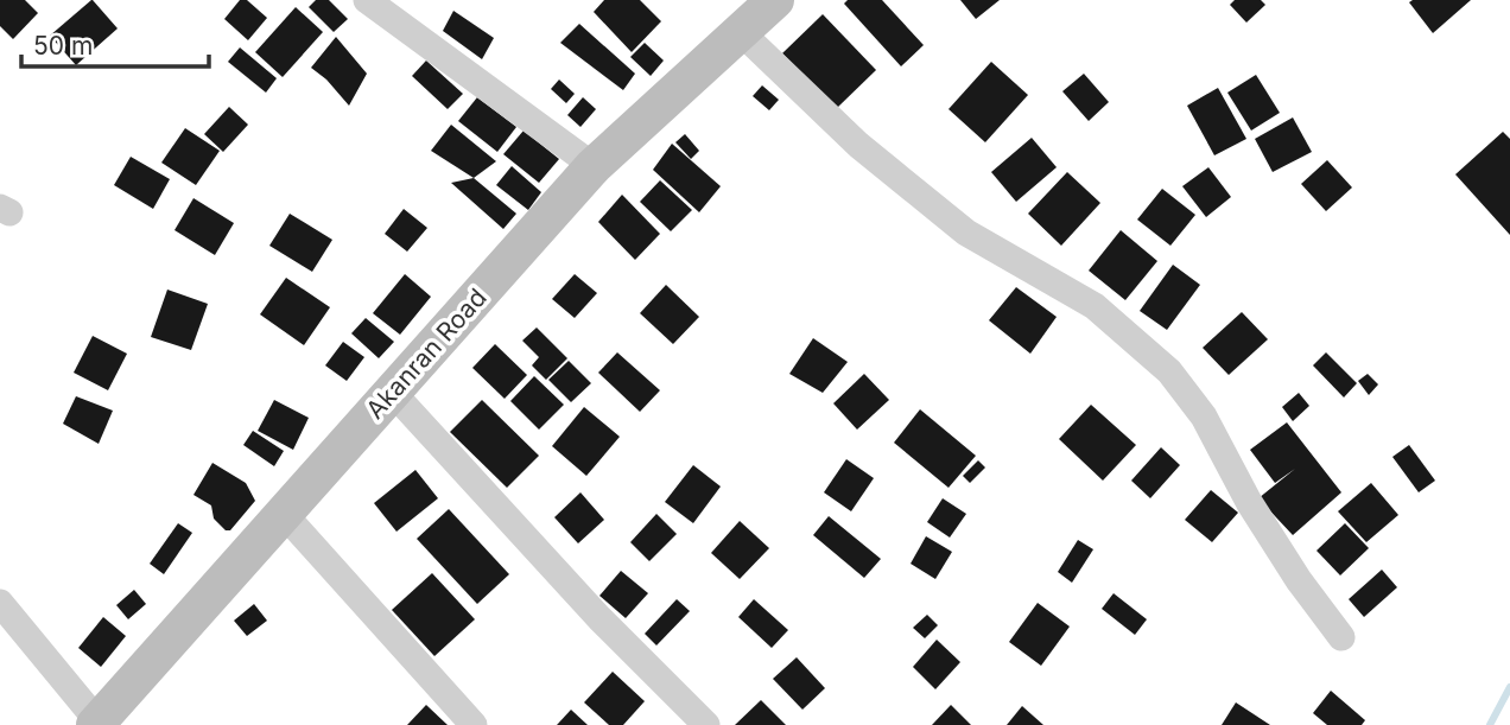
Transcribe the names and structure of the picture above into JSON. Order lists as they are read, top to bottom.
{
  "streets": {
    "main road": ["Akanran Road"]
  },
  "scale_bar": "50 m"
}
